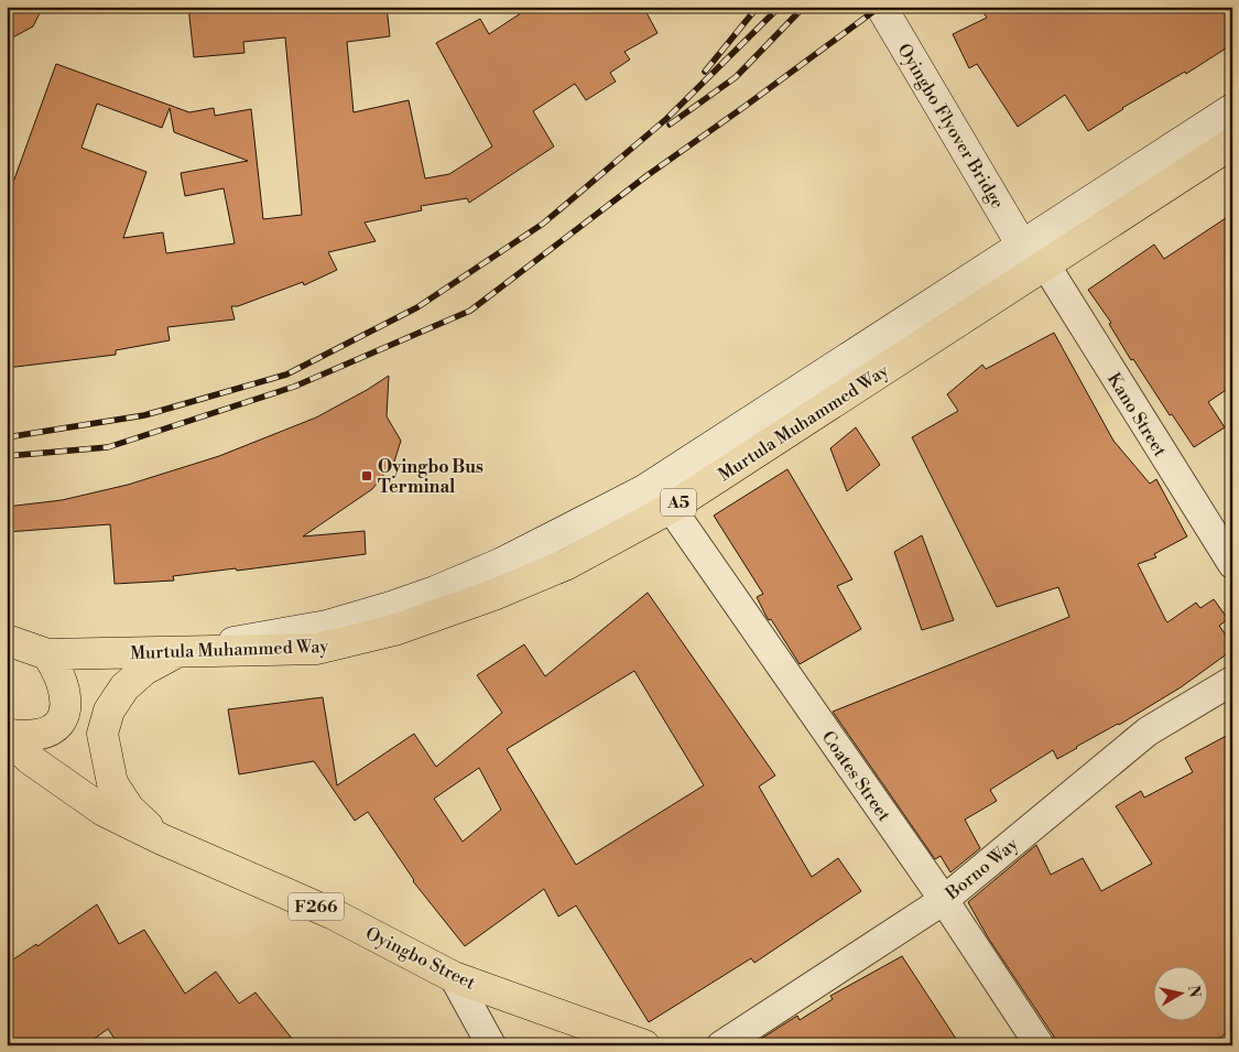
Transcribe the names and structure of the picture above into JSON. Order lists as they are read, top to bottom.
{
  "streets": {
    "highway": [
      "Murtula Muhammed Way",
      "A5",
      "F266",
      "Oyingbo Street"
    ],
    "street": [
      "Oyingbo Flyover Bridge",
      "Kano Street",
      "Coates Street",
      "Borno Way"
    ]
  },
  "crossings": [
    ["Kano Street", "Murtula Muhammed Way"],
    ["Murtula Muhammed Way", "A5"],
    ["Murtula Muhammed Way", "Coates Street"],
    ["Murtula Muhammed Way", "F266"],
    ["Coates Street", "Borno Way"],
    ["F266", "Oyingbo Street"]
  ],
  "places": {
    "transit": ["Oyingbo Bus Terminal"]
  },
  "north": "right"
}
